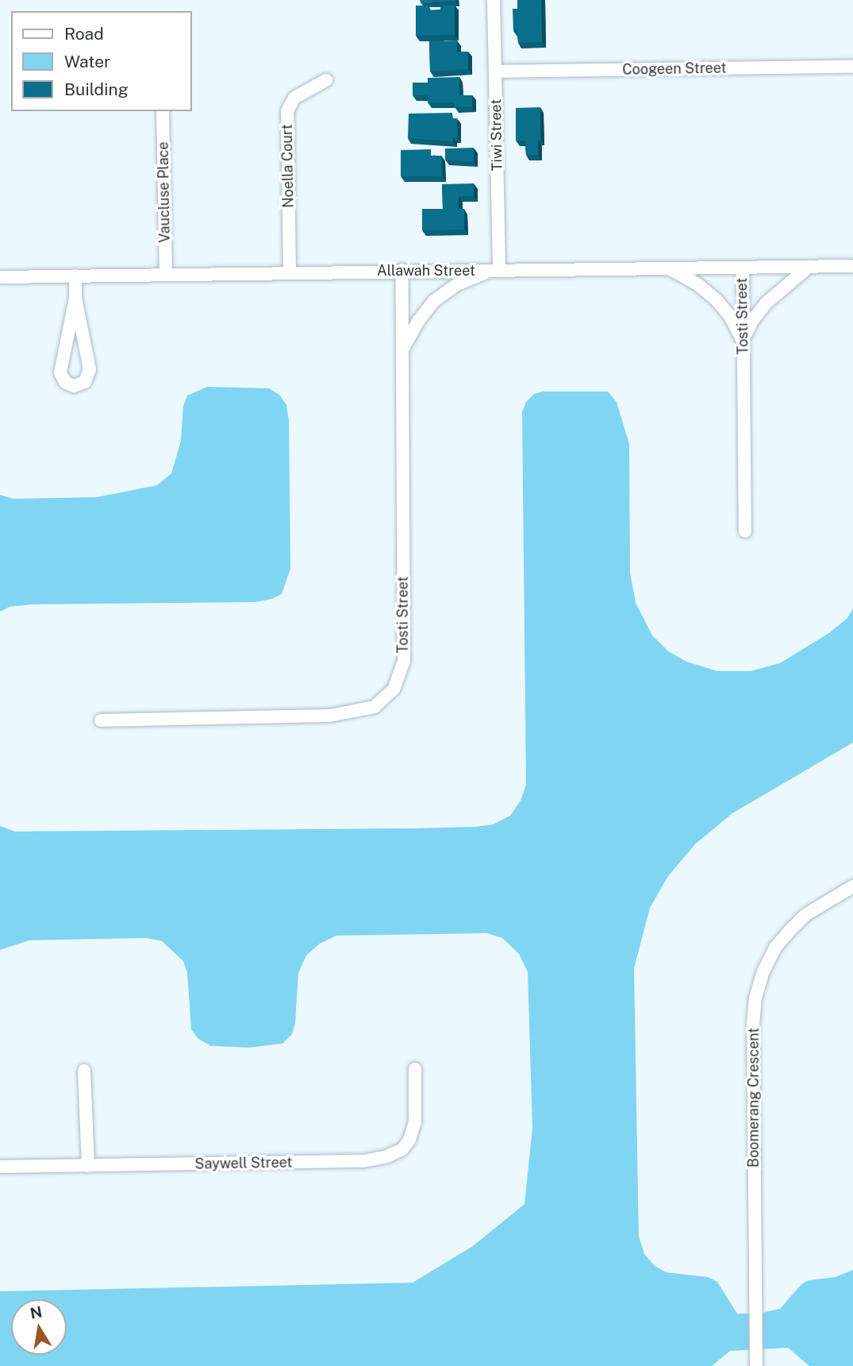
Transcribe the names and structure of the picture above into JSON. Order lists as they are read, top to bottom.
{
  "streets": {
    "street": [
      "Coogeen Street",
      "Tiwi Street",
      "Noella Court",
      "Vaucluse Place",
      "Allawah Street",
      "Tosti Street",
      "Boomerang Crescent",
      "Saywell Street"
    ]
  },
  "crossings": [
    ["Coogeen Street", "Tiwi Street"],
    ["Tiwi Street", "Allawah Street"],
    ["Noella Court", "Allawah Street"],
    ["Vaucluse Place", "Allawah Street"],
    ["Allawah Street", "Tosti Street"]
  ],
  "legend": ["Road", "Water", "Building"],
  "north": "top"
}
